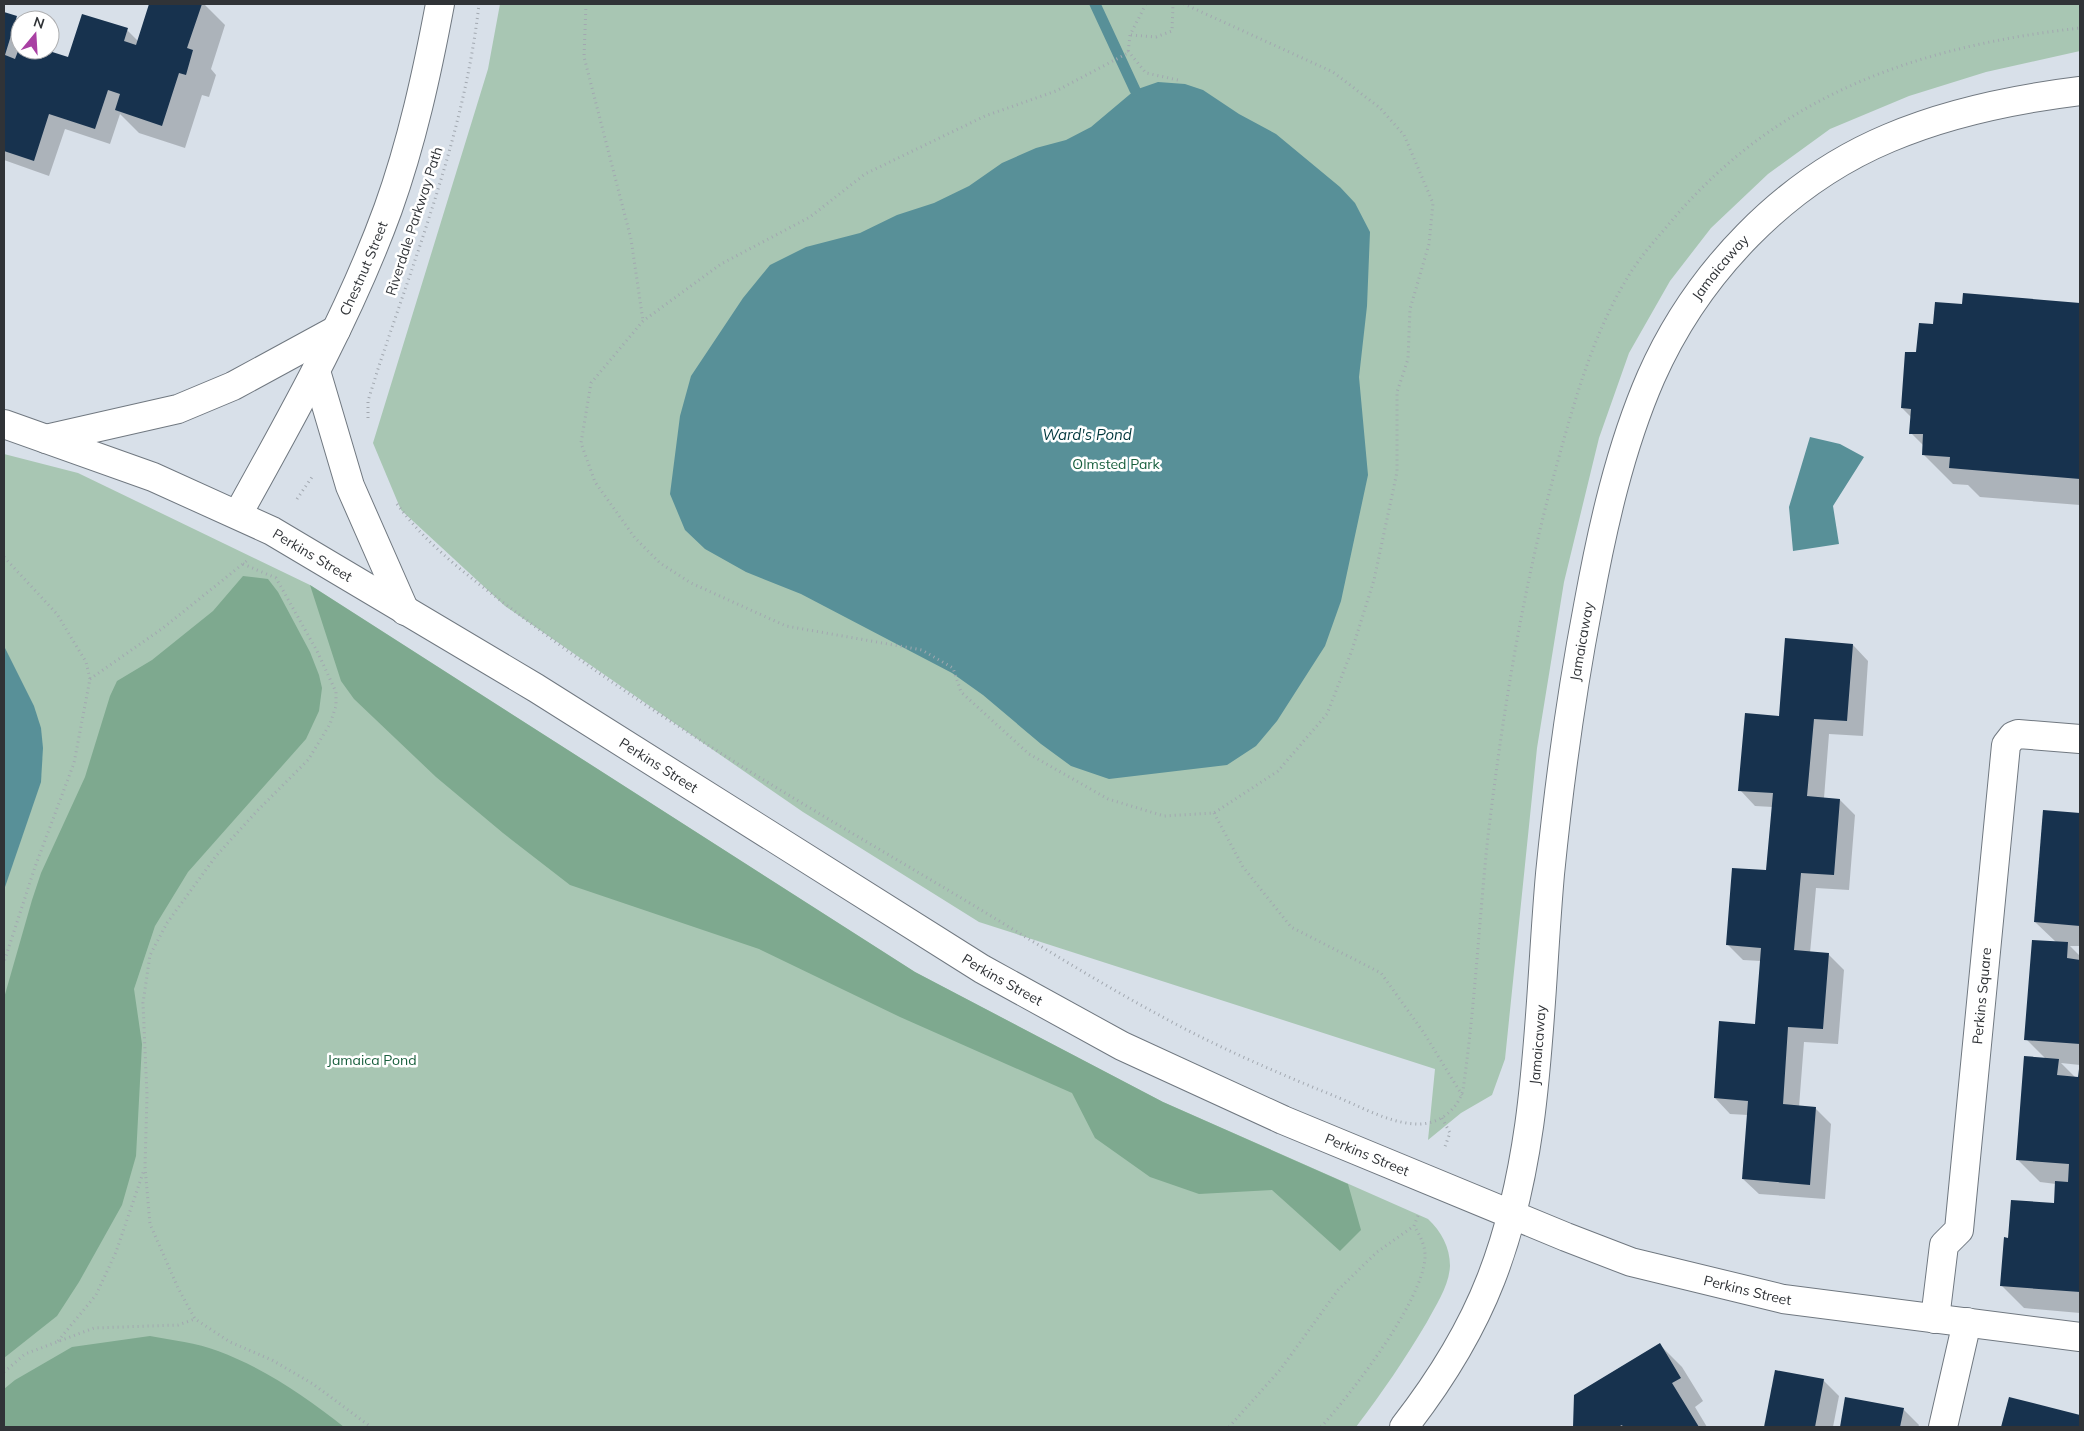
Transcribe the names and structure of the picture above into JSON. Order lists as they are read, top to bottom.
{
  "streets": {
    "main road": [
      "Chestnut Street",
      "Jamaicaway",
      "Perkins Street",
      "Perkins Square"
    ],
    "path": ["Riverdale Parkway Path"]
  },
  "crossings": [
    ["Chestnut Street", "Perkins Street"],
    ["Jamaicaway", "Perkins Street"],
    ["Perkins Street", "Perkins Square"]
  ],
  "water": ["Ward's Pond"],
  "parks": ["Olmsted Park", "Jamaica Pond"],
  "north": "top"
}
